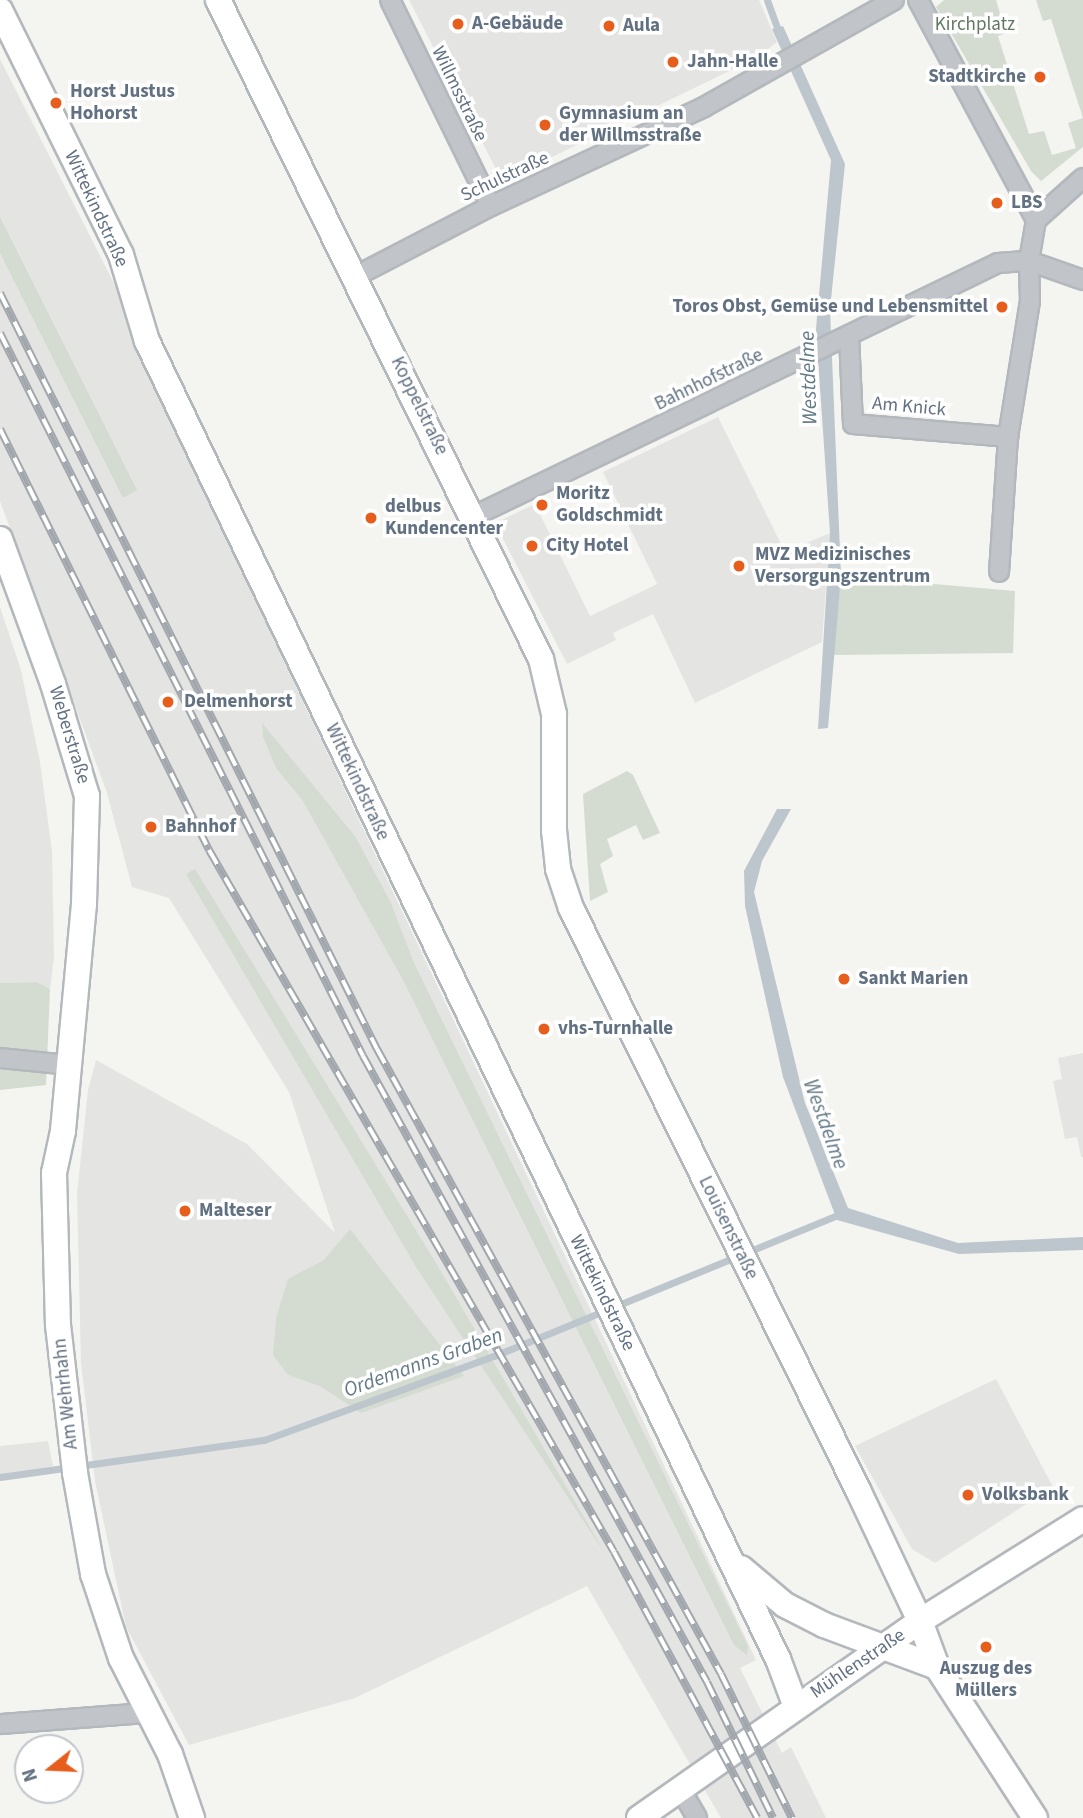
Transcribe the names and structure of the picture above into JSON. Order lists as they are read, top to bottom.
{
  "streets": {
    "street": [
      "Willmsstraße",
      "Schulstraße",
      "Wittekindstraße",
      "Bahnhofstraße",
      "Koppelstraße",
      "Am Knick",
      "Weberstraße",
      "Louisenstraße",
      "Am Wehrhahn",
      "Mühlenstraße"
    ]
  },
  "crossings": [
    ["Willmsstraße", "Schulstraße"],
    ["Schulstraße", "Koppelstraße"],
    ["Wittekindstraße", "Louisenstraße"],
    ["Wittekindstraße", "Mühlenstraße"],
    ["Bahnhofstraße", "Koppelstraße"],
    ["Bahnhofstraße", "Am Knick"],
    ["Koppelstraße", "Louisenstraße"],
    ["Weberstraße", "Am Wehrhahn"],
    ["Louisenstraße", "Mühlenstraße"]
  ],
  "water": ["Westdelme", "Ordemanns Graben"],
  "parks": ["Kirchplatz"],
  "places": [
    "A-Gebäude",
    "Aula",
    "Jahn-Halle",
    "Stadtkirche",
    "Horst Justus Hohorst",
    "Gymnasium an der Willmsstraße",
    "LBS",
    "Toros Obst, Gemüse und Lebensmittel",
    "Moritz Goldschmidt",
    "delbus Kundencenter",
    "City Hotel",
    "MVZ Medizinisches Versorgungszentrum",
    "Delmenhorst",
    "Bahnhof",
    "Sankt Marien",
    "vhs-Turnhalle",
    "Malteser",
    "Volksbank",
    "Auszug des Müllers"
  ],
  "north": "left"
}
